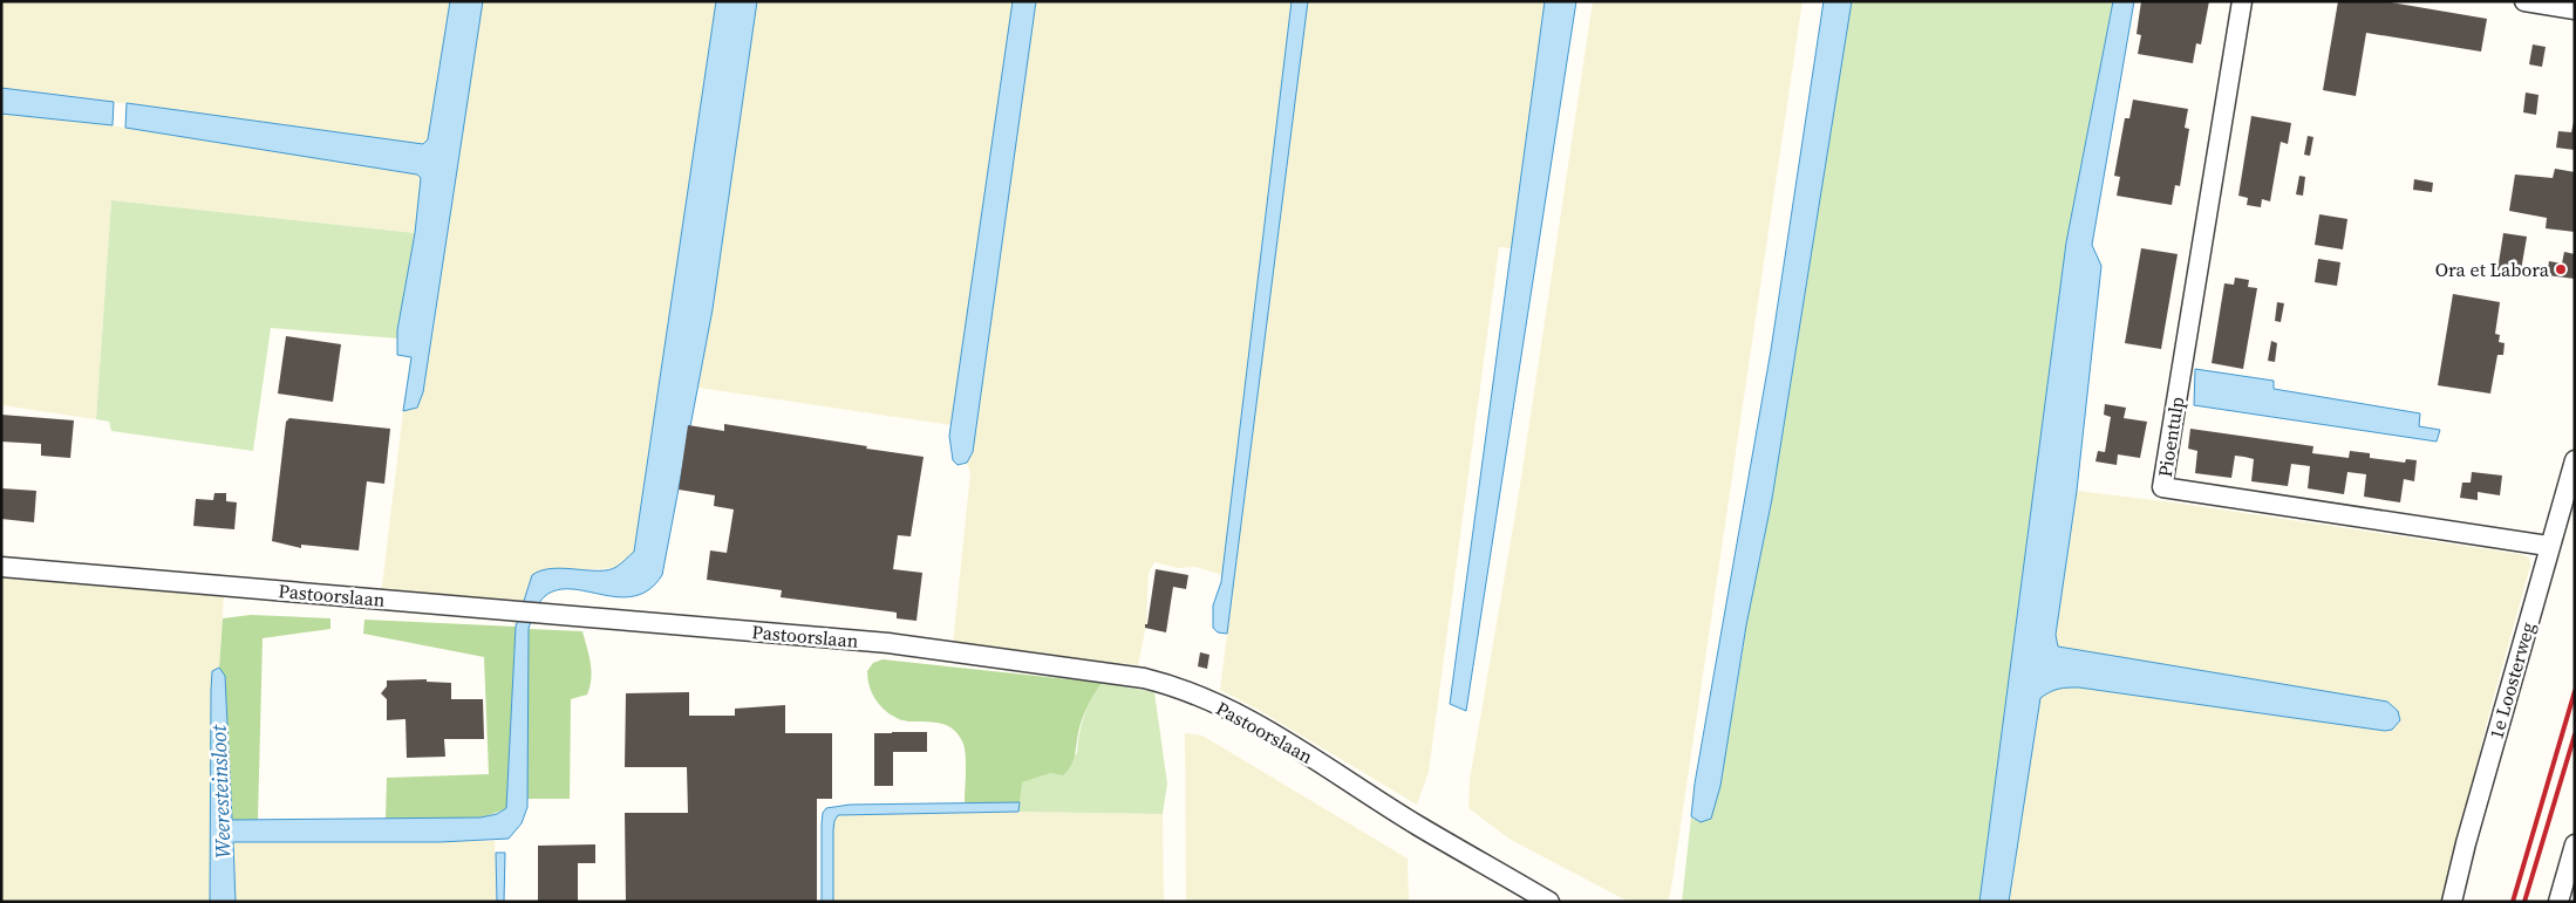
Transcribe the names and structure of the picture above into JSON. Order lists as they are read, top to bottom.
{
  "streets": {
    "street": ["Pioentulp", "Pastoorslaan", "1e Loosterweg"]
  },
  "crossings": [
    ["Pioentulp", "1e Loosterweg"]
  ],
  "water": ["Weeresteinsloot"],
  "places": ["Ora et Labora"]
}
